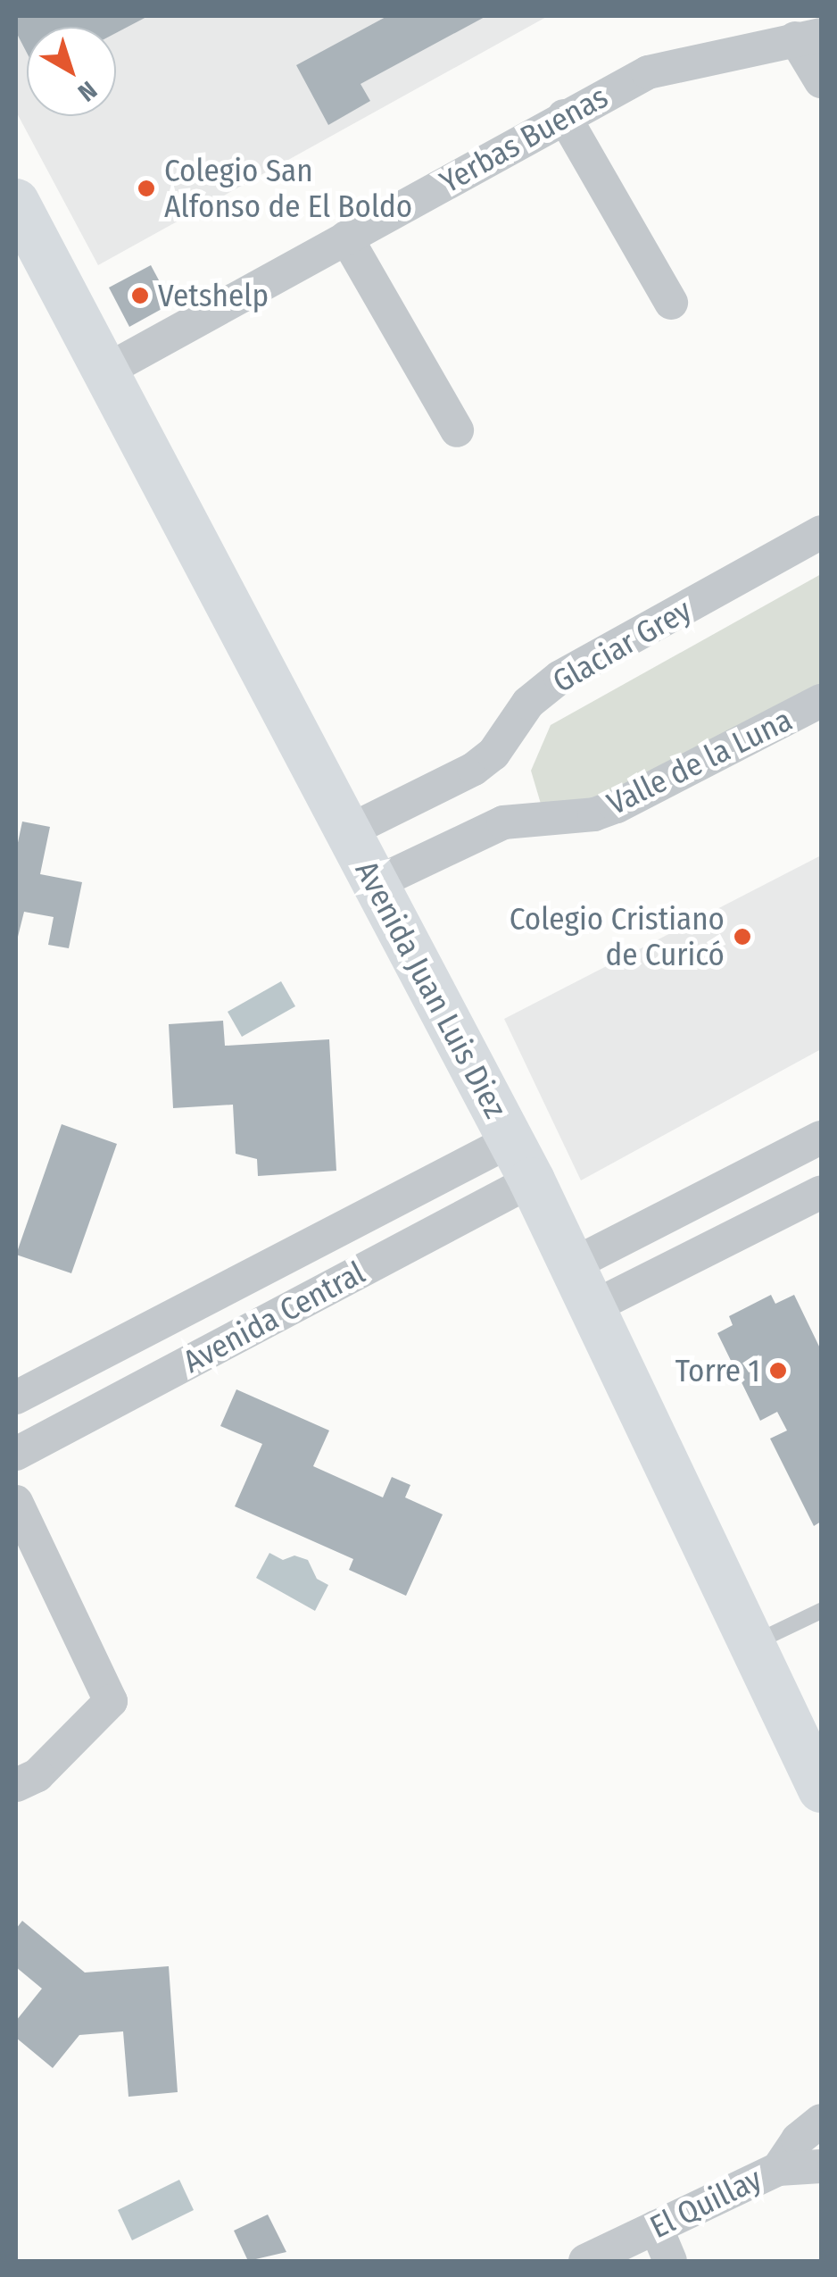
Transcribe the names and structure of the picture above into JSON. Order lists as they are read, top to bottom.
{
  "streets": {
    "main road": ["Avenida Juan Luis Diez"],
    "street": [
      "Yerbas Buenas",
      "Glaciar Grey",
      "Valle de la Luna",
      "Avenida Central",
      "El Quillay"
    ]
  },
  "crossings": [
    ["Yerbas Buenas", "Avenida Juan Luis Diez"],
    ["Glaciar Grey", "Avenida Juan Luis Diez"],
    ["Valle de la Luna", "Avenida Juan Luis Diez"],
    ["Avenida Juan Luis Diez", "Avenida Central"]
  ],
  "places": [
    "Colegio San Alfonso de El Boldo",
    "Vetshelp",
    "Colegio Cristiano de Curicó",
    "Torre 1"
  ],
  "north": "bottom right"
}
